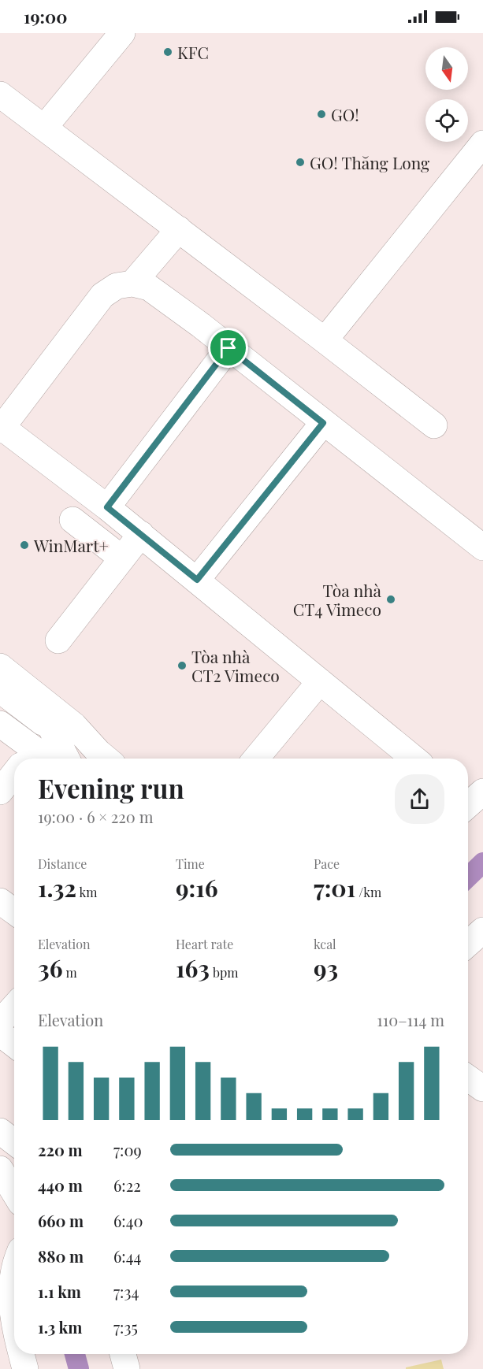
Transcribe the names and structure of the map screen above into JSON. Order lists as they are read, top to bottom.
{
  "places": [
    "KFC",
    "GO!",
    "GO! Thăng Long",
    "WinMart+",
    "Tòa nhà CT4 Vimeco",
    "Tòa nhà CT2 Vimeco"
  ],
  "north": "bottom",
  "page": {
    "status": "19:00",
    "heading": ["Evening run", "19:00 · 6 × 220 m"],
    "stats": [
      ["Distance", "1.32 km"],
      ["Time", "9:16"],
      ["Pace", "7:01 /km"],
      ["Elevation", "36 m"],
      ["Heart rate", "163 bpm"],
      ["kcal", "93"]
    ],
    "chart": ["Elevation", "110–114 m"],
    "list": [
      {
        "name": "220 m",
        "note": "7:09"
      },
      {
        "name": "440 m",
        "note": "6:22"
      },
      {
        "name": "660 m",
        "note": "6:40"
      },
      {
        "name": "880 m",
        "note": "6:44"
      },
      {
        "name": "1.1 km",
        "note": "7:34"
      },
      {
        "name": "1.3 km",
        "note": "7:35"
      }
    ]
  }
}
